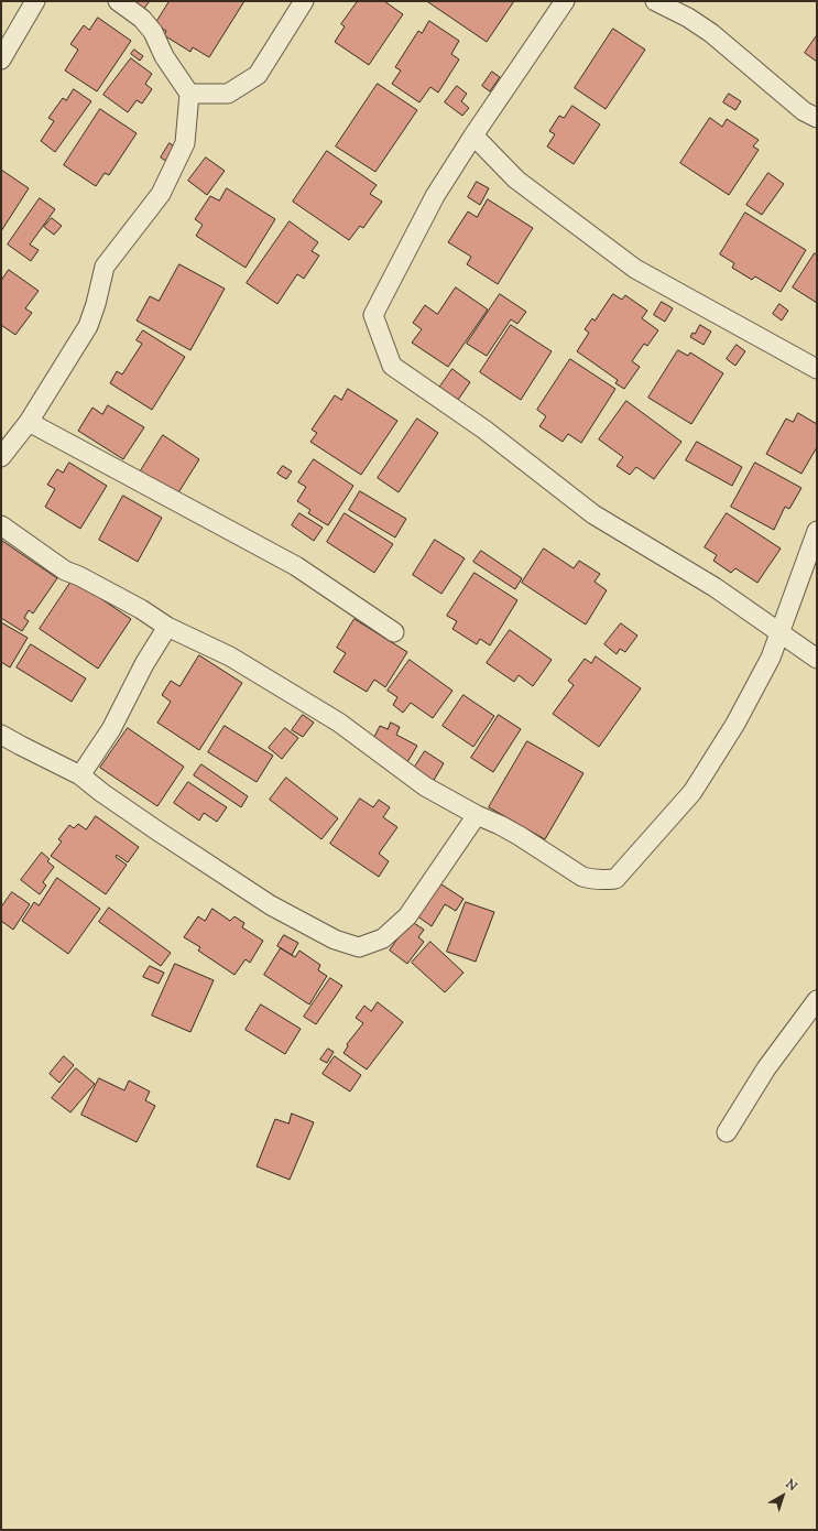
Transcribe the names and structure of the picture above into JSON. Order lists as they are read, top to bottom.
{
  "north": "top right"
}
